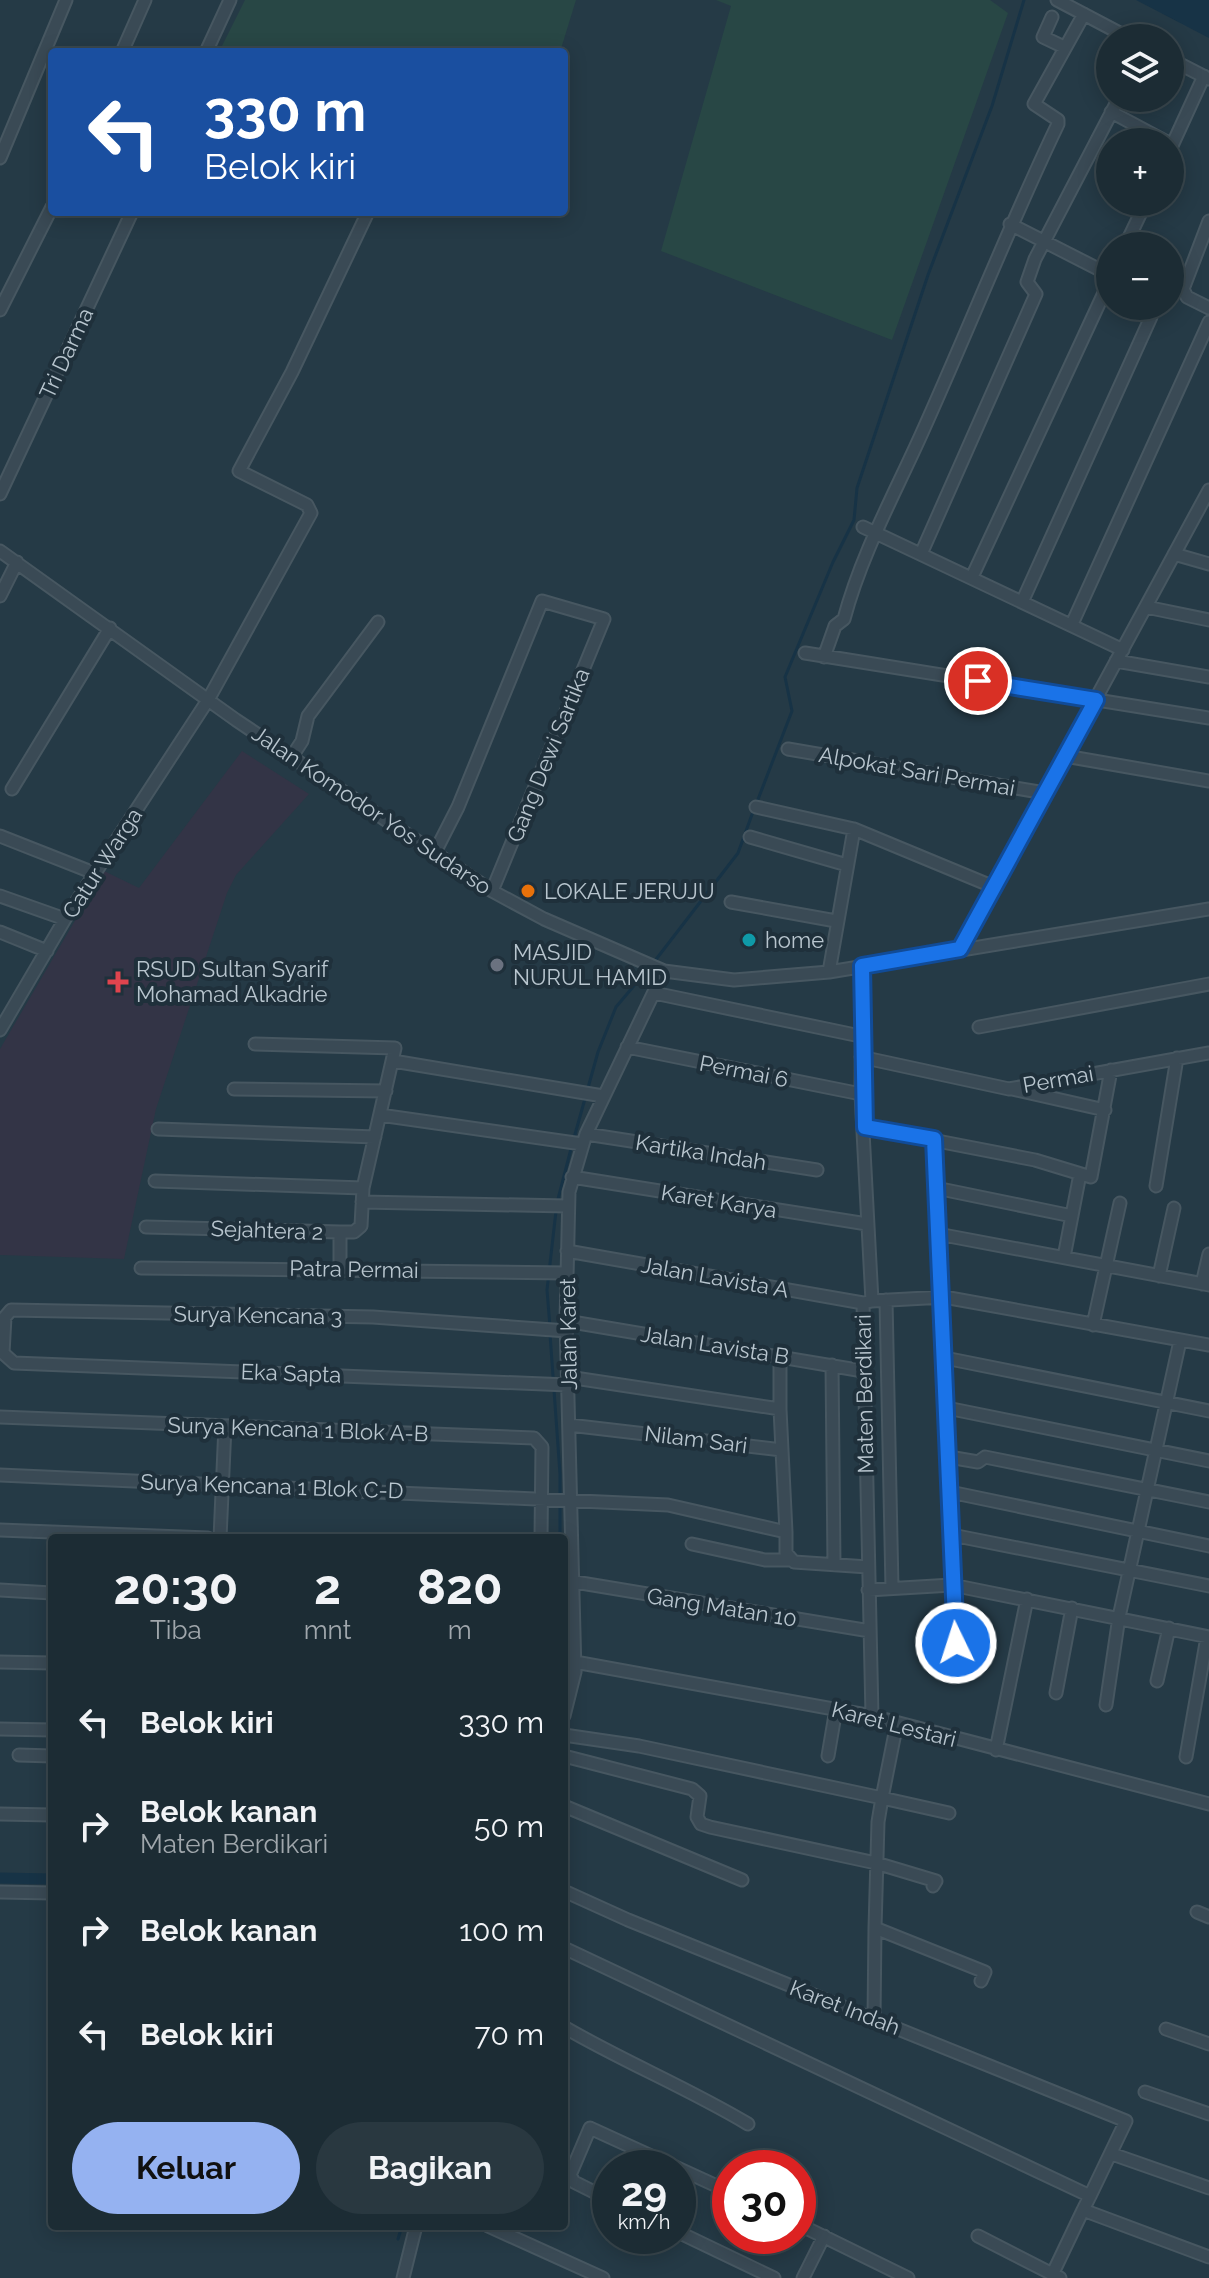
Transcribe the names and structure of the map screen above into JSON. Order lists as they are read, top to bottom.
{
  "streets": {
    "street": [
      "Tri Darma",
      "Gang Dewi Sartika",
      "Alpokat Sari Permai",
      "Jalan Komodor Yos Sudarso",
      "Catur Warga",
      "Permai 6",
      "Permai",
      "Kartika Indah",
      "Karet Karya",
      "Sejahtera 2",
      "Patra Permai",
      "Jalan Lavista A",
      "Surya Kencana 3",
      "Jalan Karet",
      "Jalan Lavista B",
      "Eka Sapta",
      "Maten Berdikari",
      "Surya Kencana 1 Blok A-B",
      "Nilam Sari",
      "Surya Kencana 1 Blok C-D",
      "Gang Matan 10",
      "Karet Lestari",
      "Karet Indah"
    ]
  },
  "crossings": [
    ["Gang Dewi Sartika", "Jalan Komodor Yos Sudarso"],
    ["Jalan Komodor Yos Sudarso", "Catur Warga"],
    ["Jalan Komodor Yos Sudarso", "Jalan Karet"],
    ["Jalan Komodor Yos Sudarso", "Maten Berdikari"],
    ["Permai 6", "Jalan Karet"],
    ["Permai 6", "Maten Berdikari"],
    ["Permai", "Maten Berdikari"],
    ["Kartika Indah", "Jalan Karet"],
    ["Karet Karya", "Jalan Karet"],
    ["Karet Karya", "Maten Berdikari"],
    ["Patra Permai", "Jalan Karet"],
    ["Jalan Lavista A", "Jalan Karet"],
    ["Jalan Lavista A", "Maten Berdikari"],
    ["Surya Kencana 3", "Jalan Karet"],
    ["Surya Kencana 3", "Jalan Lavista B"],
    ["Surya Kencana 3", "Eka Sapta"],
    ["Jalan Karet", "Jalan Lavista B"],
    ["Jalan Karet", "Eka Sapta"],
    ["Jalan Karet", "Nilam Sari"],
    ["Jalan Karet", "Surya Kencana 1 Blok C-D"],
    ["Jalan Karet", "Gang Matan 10"],
    ["Jalan Karet", "Karet Lestari"],
    ["Jalan Lavista B", "Maten Berdikari"],
    ["Jalan Lavista B", "Nilam Sari"],
    ["Eka Sapta", "Nilam Sari"],
    ["Maten Berdikari", "Gang Matan 10"],
    ["Maten Berdikari", "Karet Lestari"],
    ["Surya Kencana 1 Blok A-B", "Surya Kencana 1 Blok C-D"]
  ],
  "places": {
    "other": ["LOKALE JERUJU", "home", "MASJID NURUL HAMID"],
    "health": ["RSUD Sultan Syarif Mohamad Alkadrie"]
  },
  "page": {
    "map_buttons": ["+", "−"],
    "turn": ["330 m", "Belok kiri"],
    "eta": [
      "20:30",
      "Tiba",
      "2",
      "mnt",
      "820",
      "m"
    ],
    "list": [
      {
        "name": "Belok kiri",
        "value": "330 m"
      },
      {
        "name": "Belok kanan",
        "note": "Maten Berdikari",
        "value": "50 m"
      },
      {
        "name": "Belok kanan",
        "value": "100 m"
      },
      {
        "name": "Belok kiri",
        "value": "70 m"
      }
    ],
    "buttons": ["Keluar", "Bagikan"],
    "speed": "29 km/h",
    "limit": "30"
  }
}
